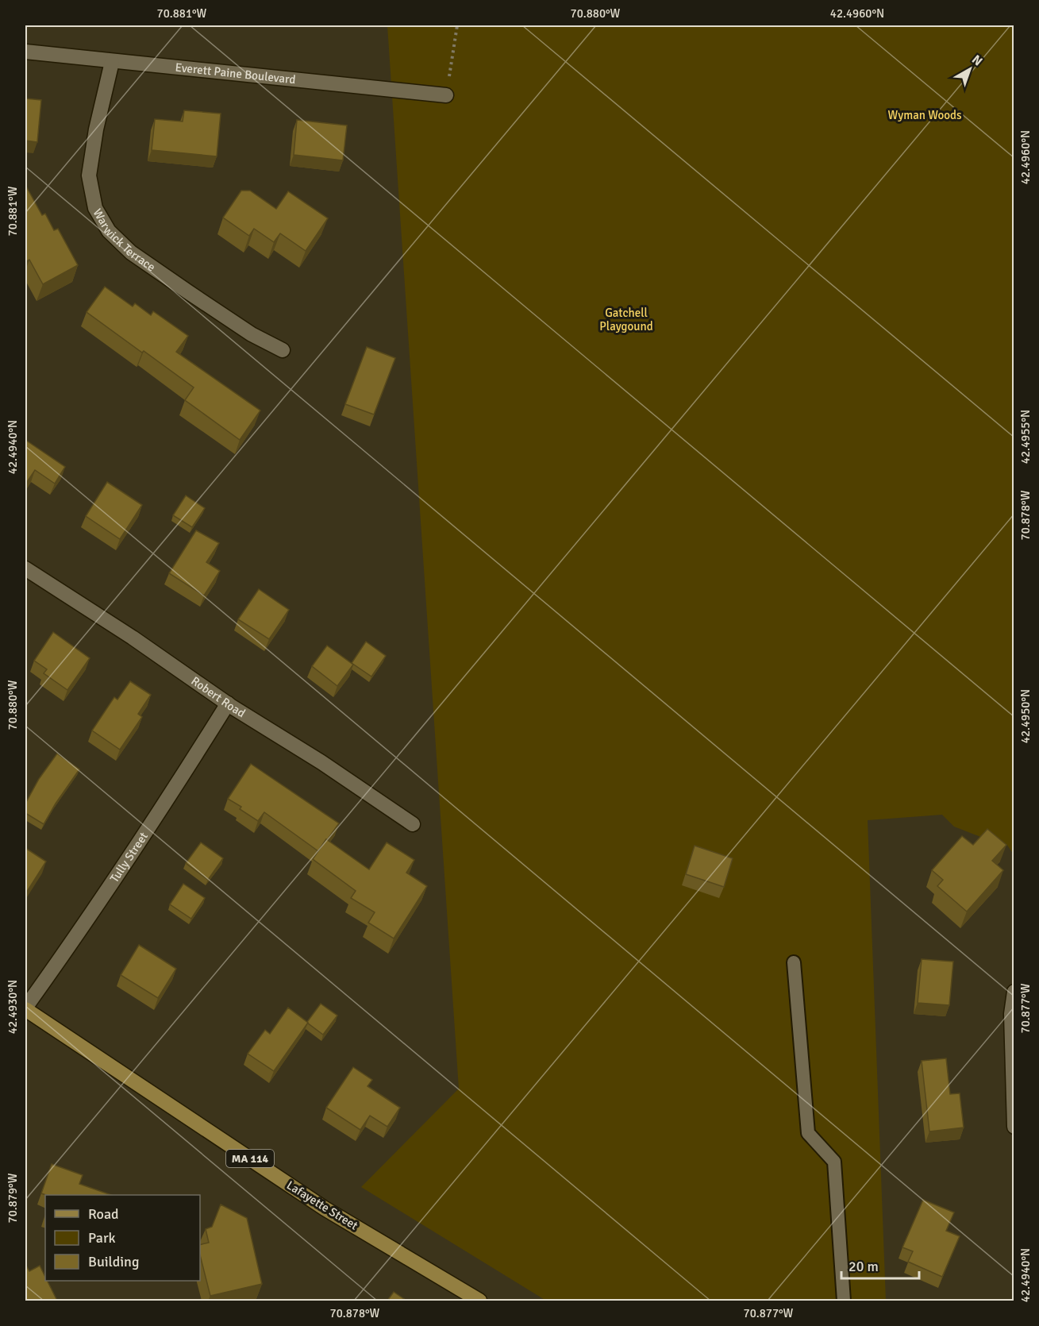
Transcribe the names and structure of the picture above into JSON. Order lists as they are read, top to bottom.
{
  "streets": {
    "main road": ["MA 114", "Lafayette Street"],
    "street": [
      "Everett Paine Boulevard",
      "Warwick Terrace",
      "Robert Road",
      "Tully Street"
    ]
  },
  "crossings": [
    ["Everett Paine Boulevard", "Warwick Terrace"],
    ["Robert Road", "Tully Street"],
    ["Tully Street", "Lafayette Street"]
  ],
  "parks": ["Wyman Woods", "Gatchell Playgound"],
  "legend": ["Road", "Park", "Building"],
  "scale_bar": "20 m",
  "north": "top right",
  "coordinates": [
    "70.881°W",
    "70.880°W",
    "42.4960°N",
    "42.4955°N",
    "42.4940°N",
    "70.878°W",
    "42.4950°N",
    "42.4930°N",
    "70.877°W",
    "70.879°W"
  ]
}
